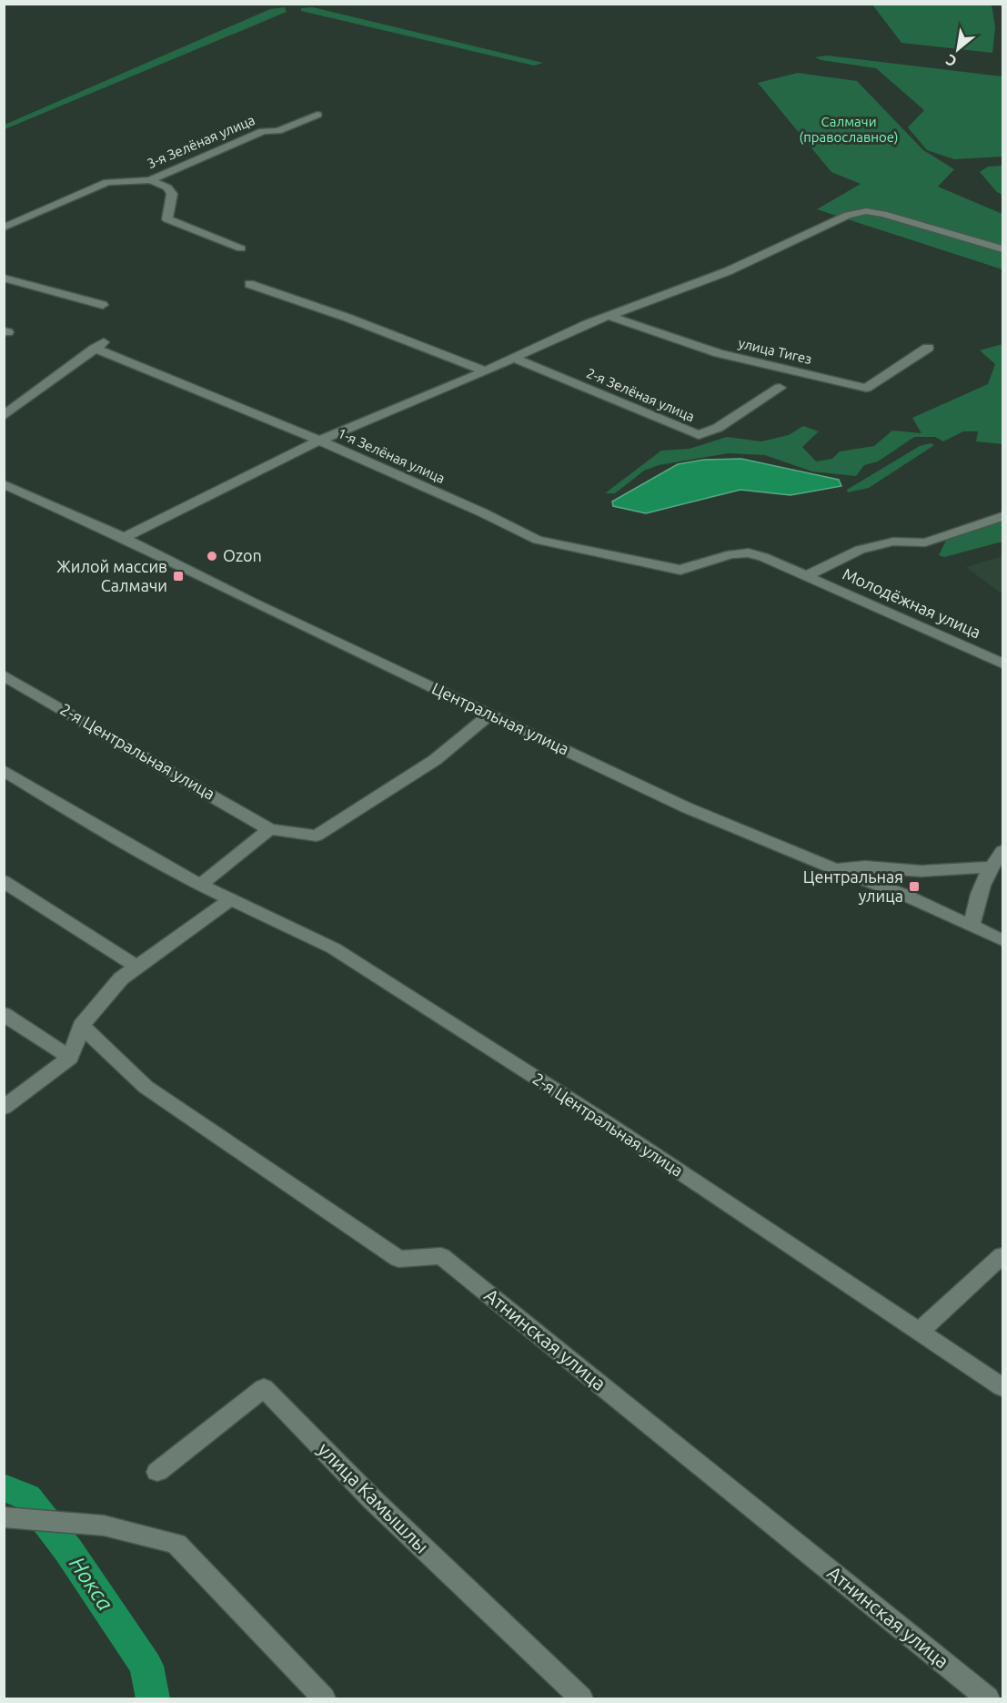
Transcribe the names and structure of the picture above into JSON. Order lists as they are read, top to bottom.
{
  "streets": {
    "street": [
      "3-я Зелёная улица",
      "улица Тигез",
      "2-я Зелёная улица",
      "1-я Зелёная улица",
      "Молодёжная улица",
      "Центральная улица",
      "2-я Центральная улица",
      "Атнинская улица",
      "улица Камышлы"
    ]
  },
  "crossings": [
    ["1-я Зелёная улица", "Молодёжная улица"],
    ["Центральная улица", "2-я Центральная улица"]
  ],
  "water": ["Нокса"],
  "parks": ["Салмачи (православное)"],
  "places": {
    "other": ["Ozon"],
    "transit": ["Жилой массив Салмачи", "Центральная улица"]
  },
  "north": "bottom left"
}
